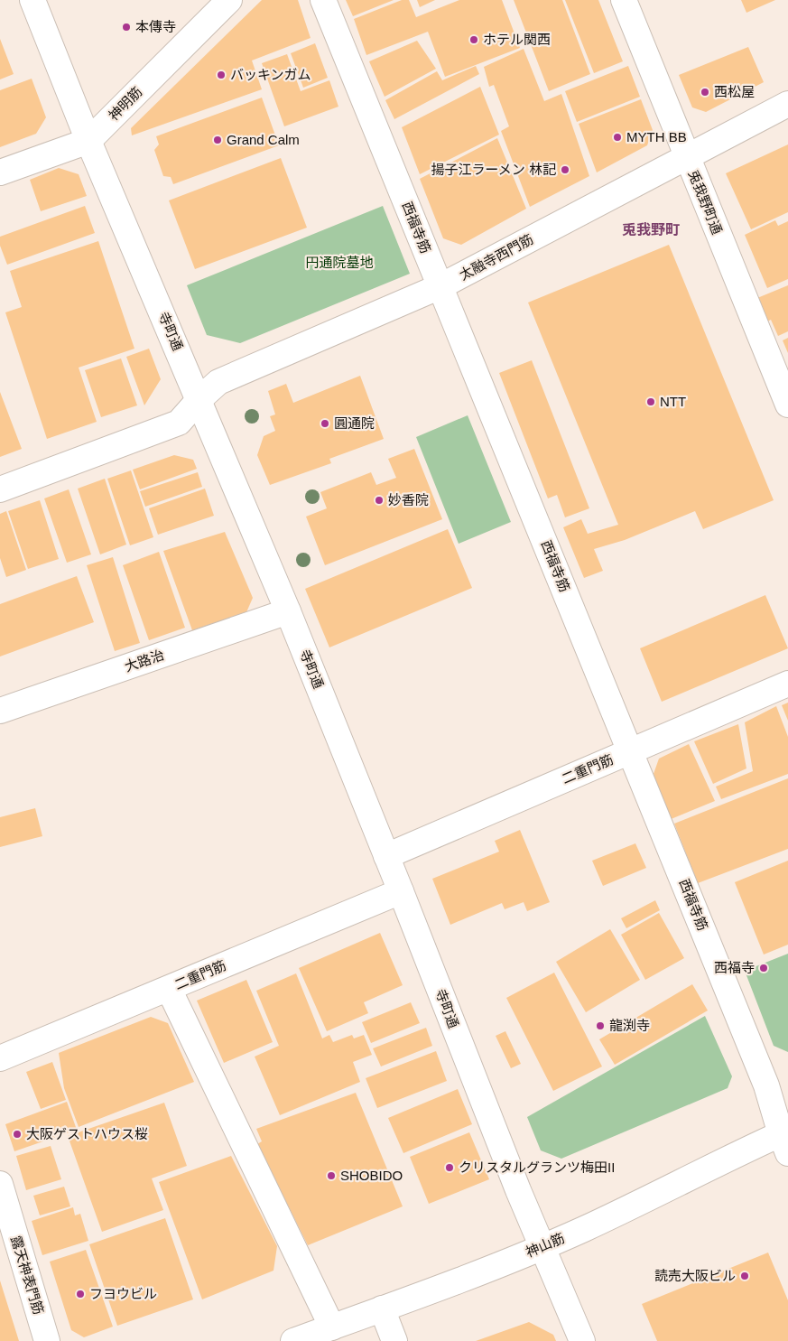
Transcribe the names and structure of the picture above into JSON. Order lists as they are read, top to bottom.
{
  "streets": {
    "street": [
      "神明筋",
      "兎我野町通",
      "西福寺筋",
      "太融寺西門筋",
      "寺町通",
      "大路治",
      "二重門筋",
      "神山筋",
      "露天神表門筋"
    ]
  },
  "crossings": [
    ["神明筋", "寺町通"],
    ["兎我野町通", "太融寺西門筋"],
    ["西福寺筋", "太融寺西門筋"],
    ["西福寺筋", "二重門筋"],
    ["西福寺筋", "神山筋"],
    ["太融寺西門筋", "寺町通"],
    ["寺町通", "大路治"],
    ["寺町通", "二重門筋"],
    ["寺町通", "神山筋"]
  ],
  "districts": ["兎我野町"],
  "parks": ["円通院墓地"],
  "places": [
    "本傳寺",
    "ホテル関西",
    "バッキンガム",
    "西松屋",
    "MYTH BB",
    "Grand Calm",
    "揚子江ラーメン 林記",
    "NTT",
    "圓通院",
    "妙香院",
    "西福寺",
    "龍渕寺",
    "大阪ゲストハウス桜",
    "クリスタルグランツ梅田II",
    "SHOBIDO",
    "読売大阪ビル",
    "フヨウビル"
  ]
}
